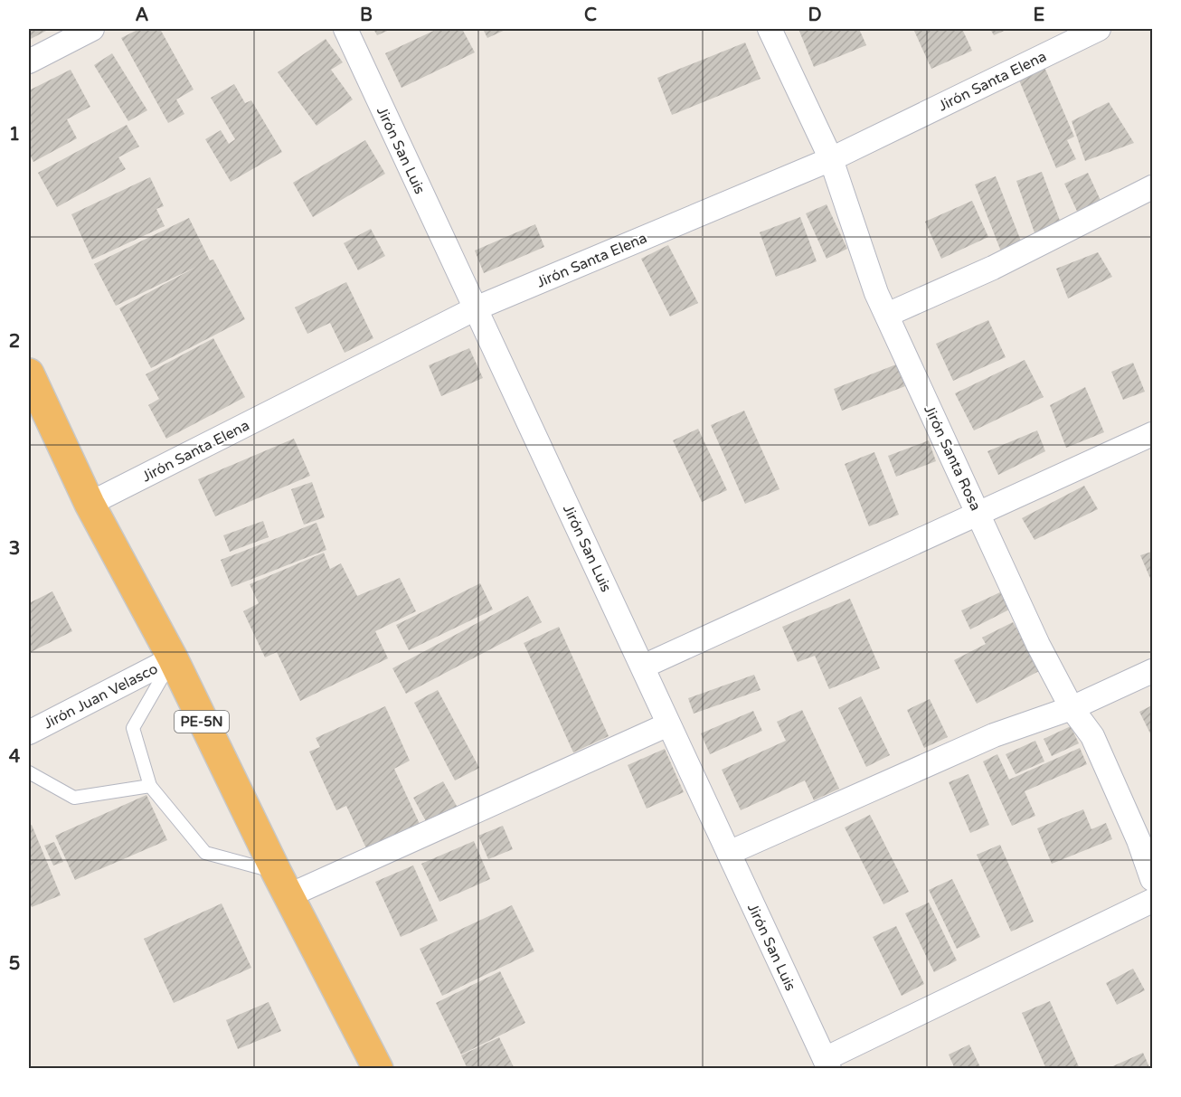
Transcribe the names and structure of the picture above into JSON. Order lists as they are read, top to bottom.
{
  "streets": {
    "highway": ["PE-5N"],
    "street": [
      "Jirón Santa Elena",
      "Jirón San Luis",
      "Jirón Santa Rosa",
      "Jirón Juan Velasco"
    ]
  },
  "crossings": [
    ["Jirón Santa Elena", "Jirón San Luis"],
    ["Jirón Santa Elena", "Jirón Santa Rosa"],
    ["Jirón Santa Elena", "PE-5N"],
    ["Jirón Juan Velasco", "PE-5N"]
  ],
  "grid": {
    "columns": [
      "A",
      "B",
      "C",
      "D",
      "E"
    ],
    "rows": [
      "1",
      "2",
      "3",
      "4",
      "5"
    ]
  }
}
